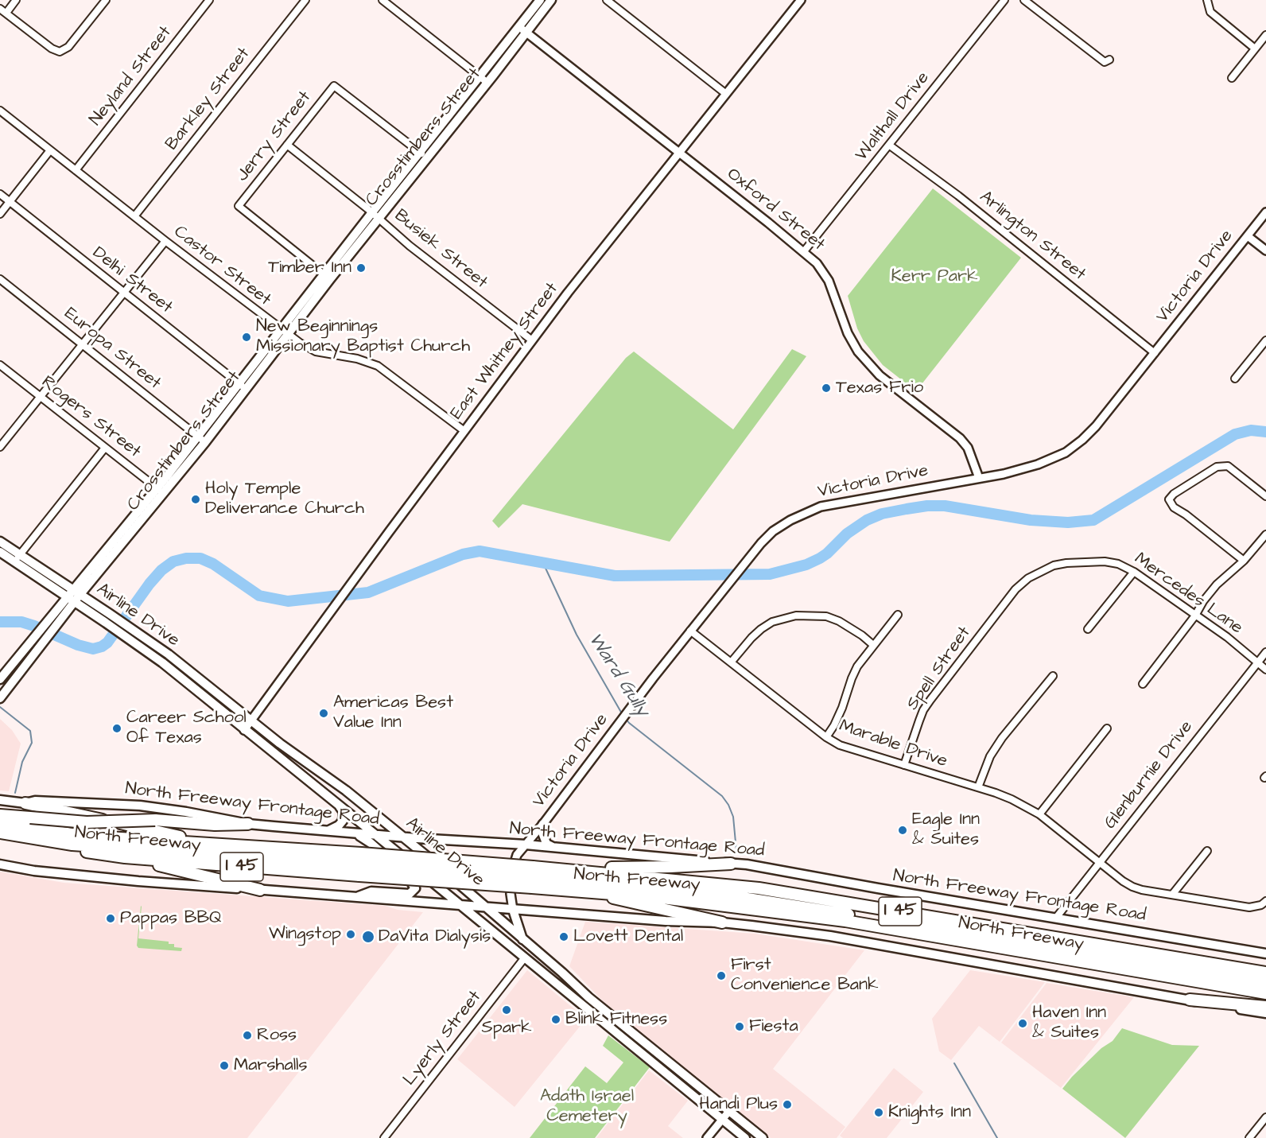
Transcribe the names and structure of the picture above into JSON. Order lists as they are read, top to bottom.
{
  "streets": {
    "highway": ["North Freeway", "I 45"],
    "main road": ["Crosstimbers Street", "Airline Drive", "North Freeway Frontage Road"],
    "street": [
      "Neyland Street",
      "Barkley Street",
      "Walthall Drive",
      "Jerry Street",
      "Oxford Street",
      "Arlington Street",
      "Busiek Street",
      "Castor Street",
      "Victoria Drive",
      "Delhi Street",
      "Europa Street",
      "East Whitney Street",
      "Rogers Street",
      "Mercedes Lane",
      "Spell Street",
      "Marable Drive",
      "Glenburnie Drive",
      "Lyerly Street"
    ]
  },
  "crossings": [
    ["Neyland Street", "Castor Street"],
    ["Barkley Street", "Castor Street"],
    ["Walthall Drive", "Oxford Street"],
    ["Walthall Drive", "Arlington Street"],
    ["Jerry Street", "Crosstimbers Street"],
    ["Jerry Street", "Busiek Street"],
    ["Crosstimbers Street", "Oxford Street"],
    ["Crosstimbers Street", "Busiek Street"],
    ["Crosstimbers Street", "Castor Street"],
    ["Crosstimbers Street", "Delhi Street"],
    ["Crosstimbers Street", "Europa Street"],
    ["Crosstimbers Street", "Rogers Street"],
    ["Crosstimbers Street", "Airline Drive"],
    ["Oxford Street", "Victoria Drive"],
    ["Oxford Street", "East Whitney Street"],
    ["Arlington Street", "Victoria Drive"],
    ["Busiek Street", "East Whitney Street"],
    ["Castor Street", "East Whitney Street"],
    ["Victoria Drive", "Marable Drive"],
    ["Victoria Drive", "North Freeway Frontage Road"],
    ["East Whitney Street", "Airline Drive"],
    ["Mercedes Lane", "Spell Street"],
    ["Mercedes Lane", "Glenburnie Drive"],
    ["Airline Drive", "North Freeway Frontage Road"],
    ["Airline Drive", "Lyerly Street"],
    ["Spell Street", "Marable Drive"],
    ["Marable Drive", "Glenburnie Drive"],
    ["Glenburnie Drive", "North Freeway Frontage Road"]
  ],
  "water": ["Ward Gully"],
  "parks": ["Kerr Park", "Adath Israel Cemetery"],
  "places": [
    "Timber Inn",
    "New Beginnings Missionary Baptist Church",
    "Texas Frio",
    "Holy Temple Deliverance Church",
    "Americas Best Value Inn",
    "Career School Of Texas",
    "Eagle Inn & Suites",
    "Pappas BBQ",
    "Wingstop",
    "DaVita Dialysis",
    "Lovett Dental",
    "First Convenience Bank",
    "Spark",
    "Blink Fitness",
    "Haven Inn & Suites",
    "Fiesta",
    "Ross",
    "Marshalls",
    "Handi Plus",
    "Knights Inn"
  ]
}
